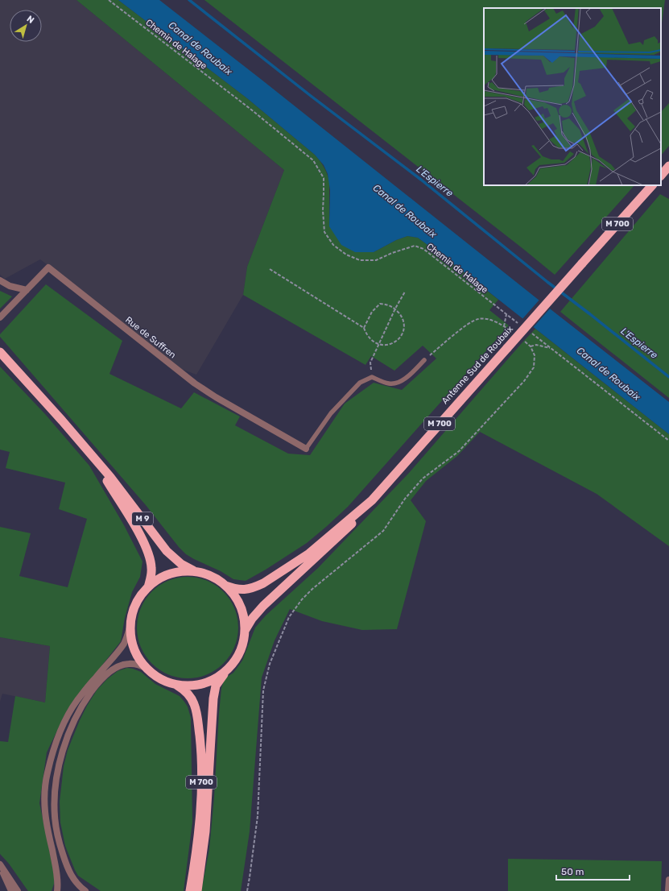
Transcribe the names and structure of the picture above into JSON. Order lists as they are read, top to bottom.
{
  "streets": {
    "highway": ["M 700", "Antenne Sud de Roubaix", "M 9"],
    "street": ["Rue de Suffren"],
    "path": ["Chemin de Halage"]
  },
  "crossings": [
    ["M 700", "Antenne Sud de Roubaix"],
    ["M 700", "M 9"],
    ["Antenne Sud de Roubaix", "M 9"]
  ],
  "water": ["Canal de Roubaix", "L'Espierre"],
  "scale_bar": "50 m",
  "north": "top right"
}
